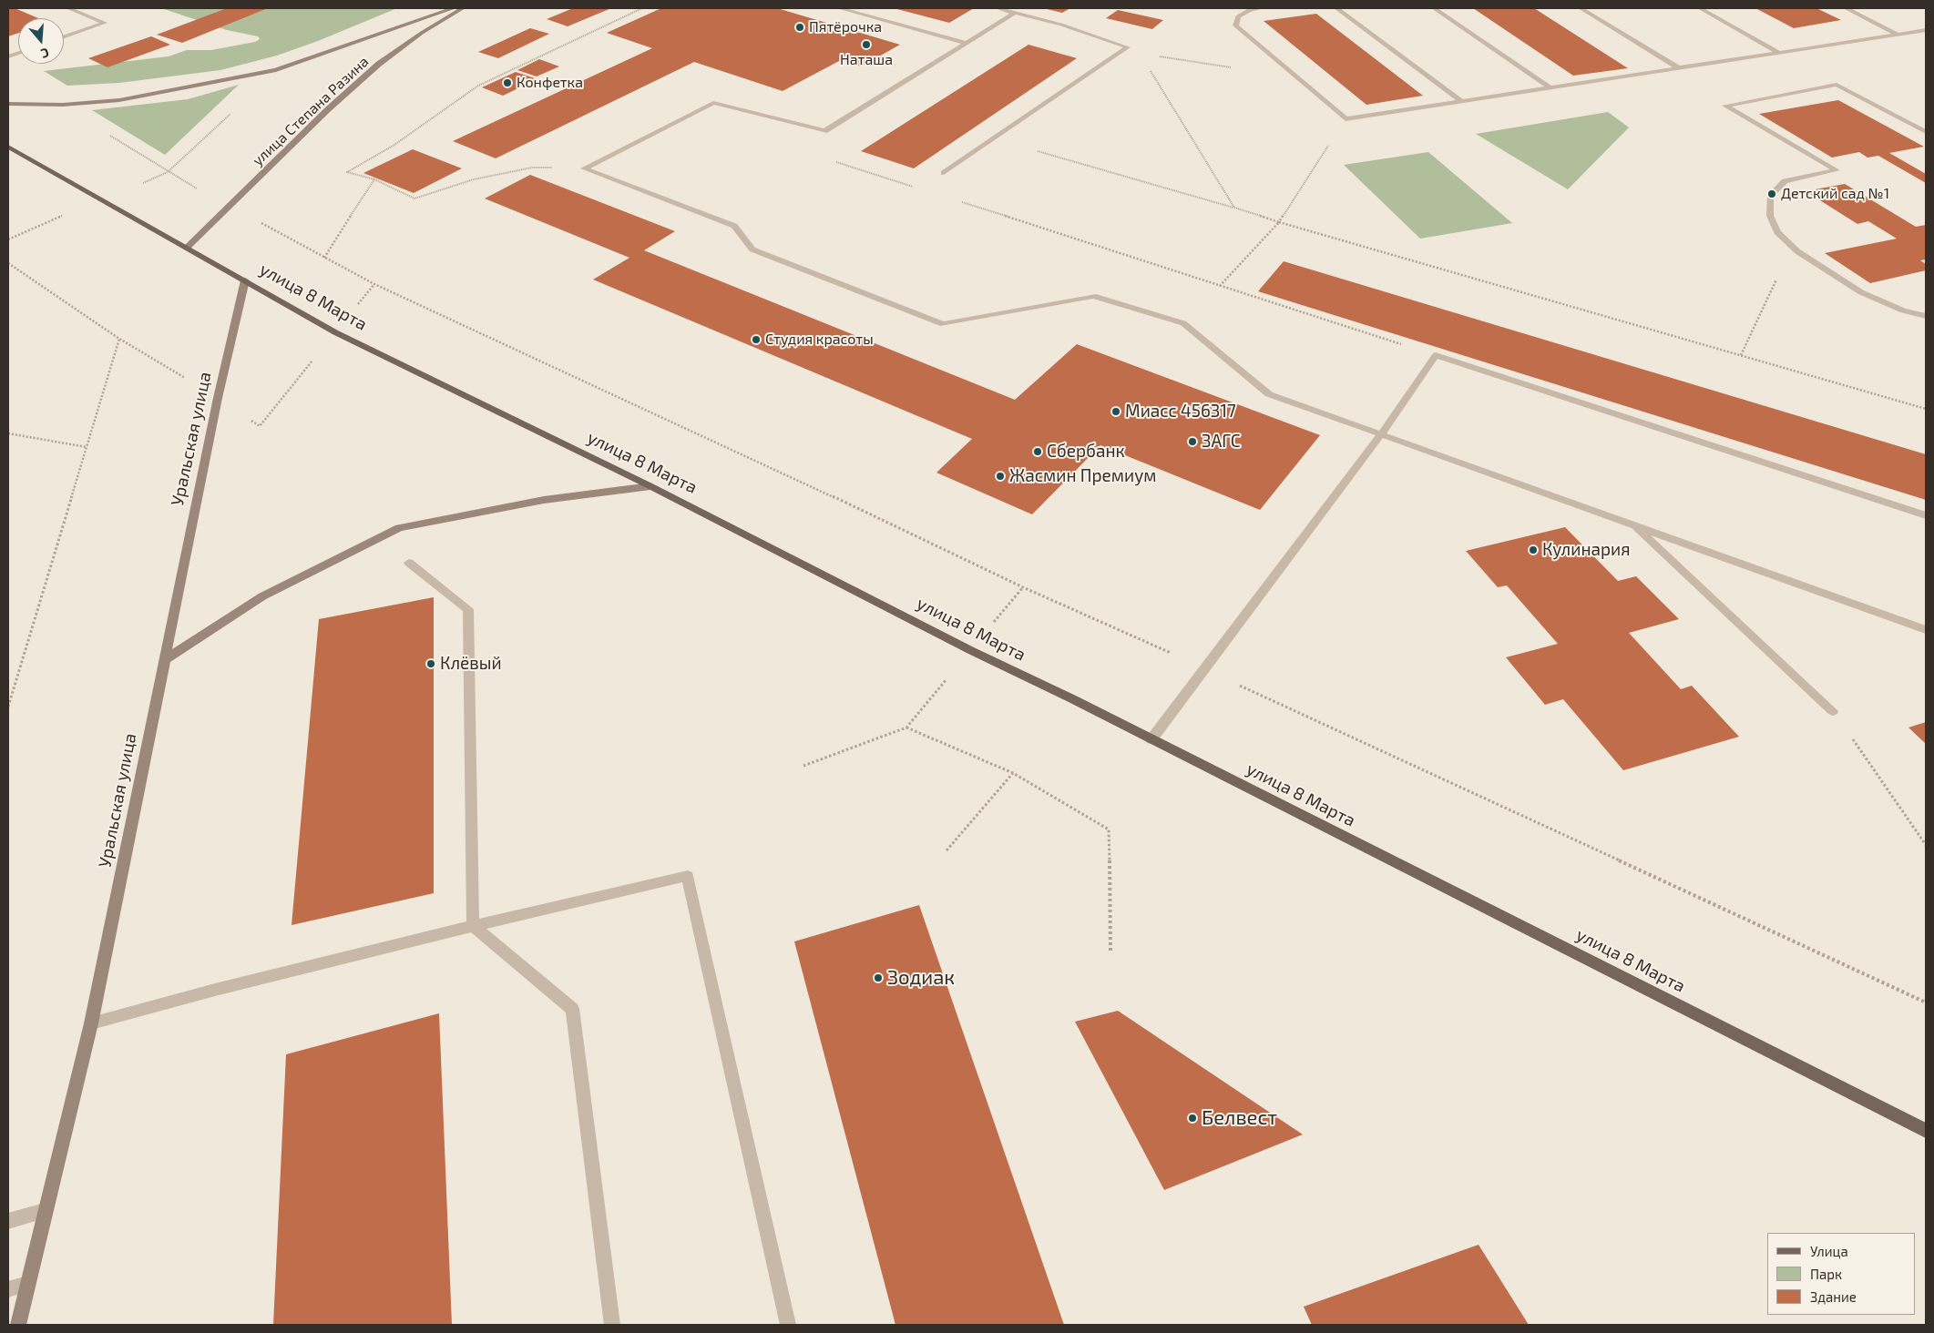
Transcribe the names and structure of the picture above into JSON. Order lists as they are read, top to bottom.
{
  "streets": {
    "main road": ["улица 8 Марта"],
    "street": ["улица Степана Разина", "Уральская улица"]
  },
  "crossings": [
    ["улица Степана Разина", "улица 8 Марта"],
    ["улица 8 Марта", "Уральская улица"]
  ],
  "places": [
    "Пятёрочка",
    "Наташа",
    "Конфетка",
    "Детский сад №1",
    "Студия красоты",
    "Миасс 456317",
    "ЗАГС",
    "Сбербанк",
    "Жасмин Премиум",
    "Кулинария",
    "Клёвый",
    "Зодиак",
    "Белвест"
  ],
  "legend": ["Улица", "Парк", "Здание"],
  "north": "bottom"
}
